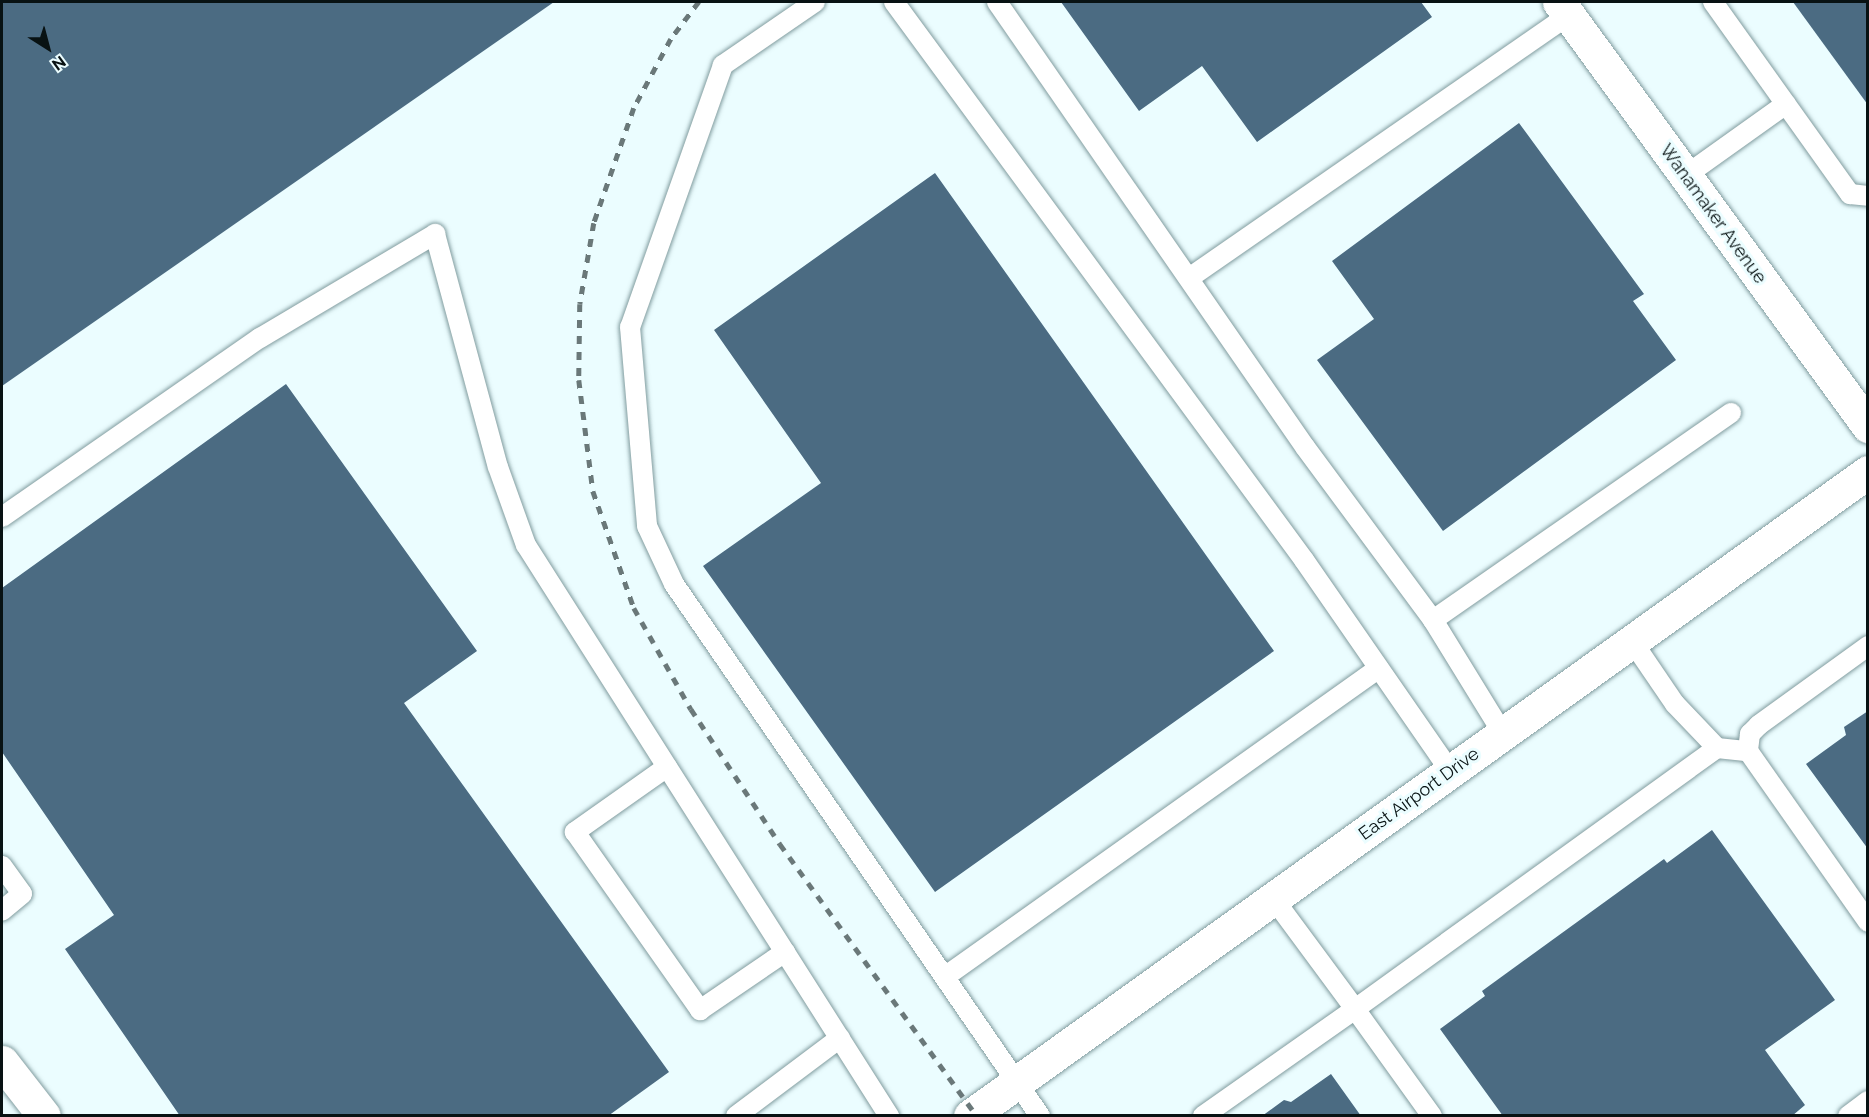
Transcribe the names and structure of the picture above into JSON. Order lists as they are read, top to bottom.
{
  "streets": {
    "main road": ["Wanamaker Avenue", "East Airport Drive"]
  },
  "north": "bottom right"
}
